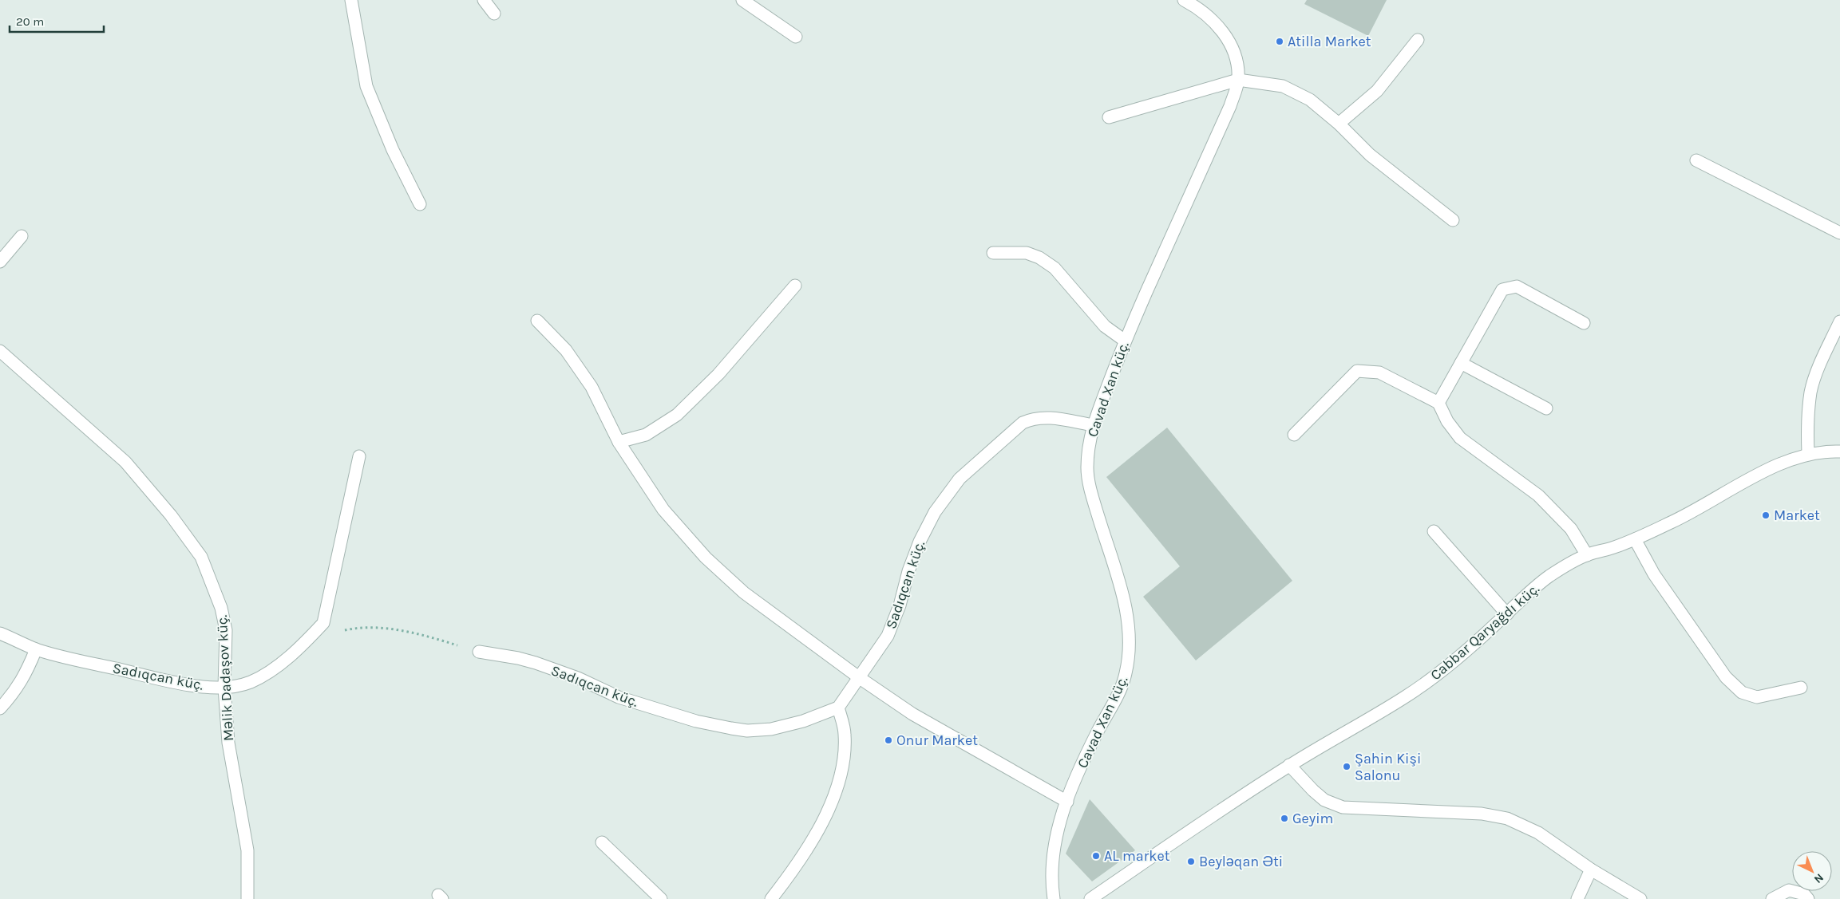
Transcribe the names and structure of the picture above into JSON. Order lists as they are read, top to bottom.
{
  "streets": {
    "street": [
      "Cavad Xan küç.",
      "Sadıqcan küç.",
      "Cabbar Qaryağdı küç.",
      "Məlik Dadaşov küç."
    ]
  },
  "crossings": [
    ["Cavad Xan küç.", "Sadıqcan küç."],
    ["Sadıqcan küç.", "Məlik Dadaşov küç."]
  ],
  "places": [
    "Atilla Market",
    "Market",
    "Onur Market",
    "Şahin Kişi Salonu",
    "Geyim",
    "AL market",
    "Beyləqan Əti"
  ],
  "scale_bar": "20 m",
  "north": "bottom right"
}
